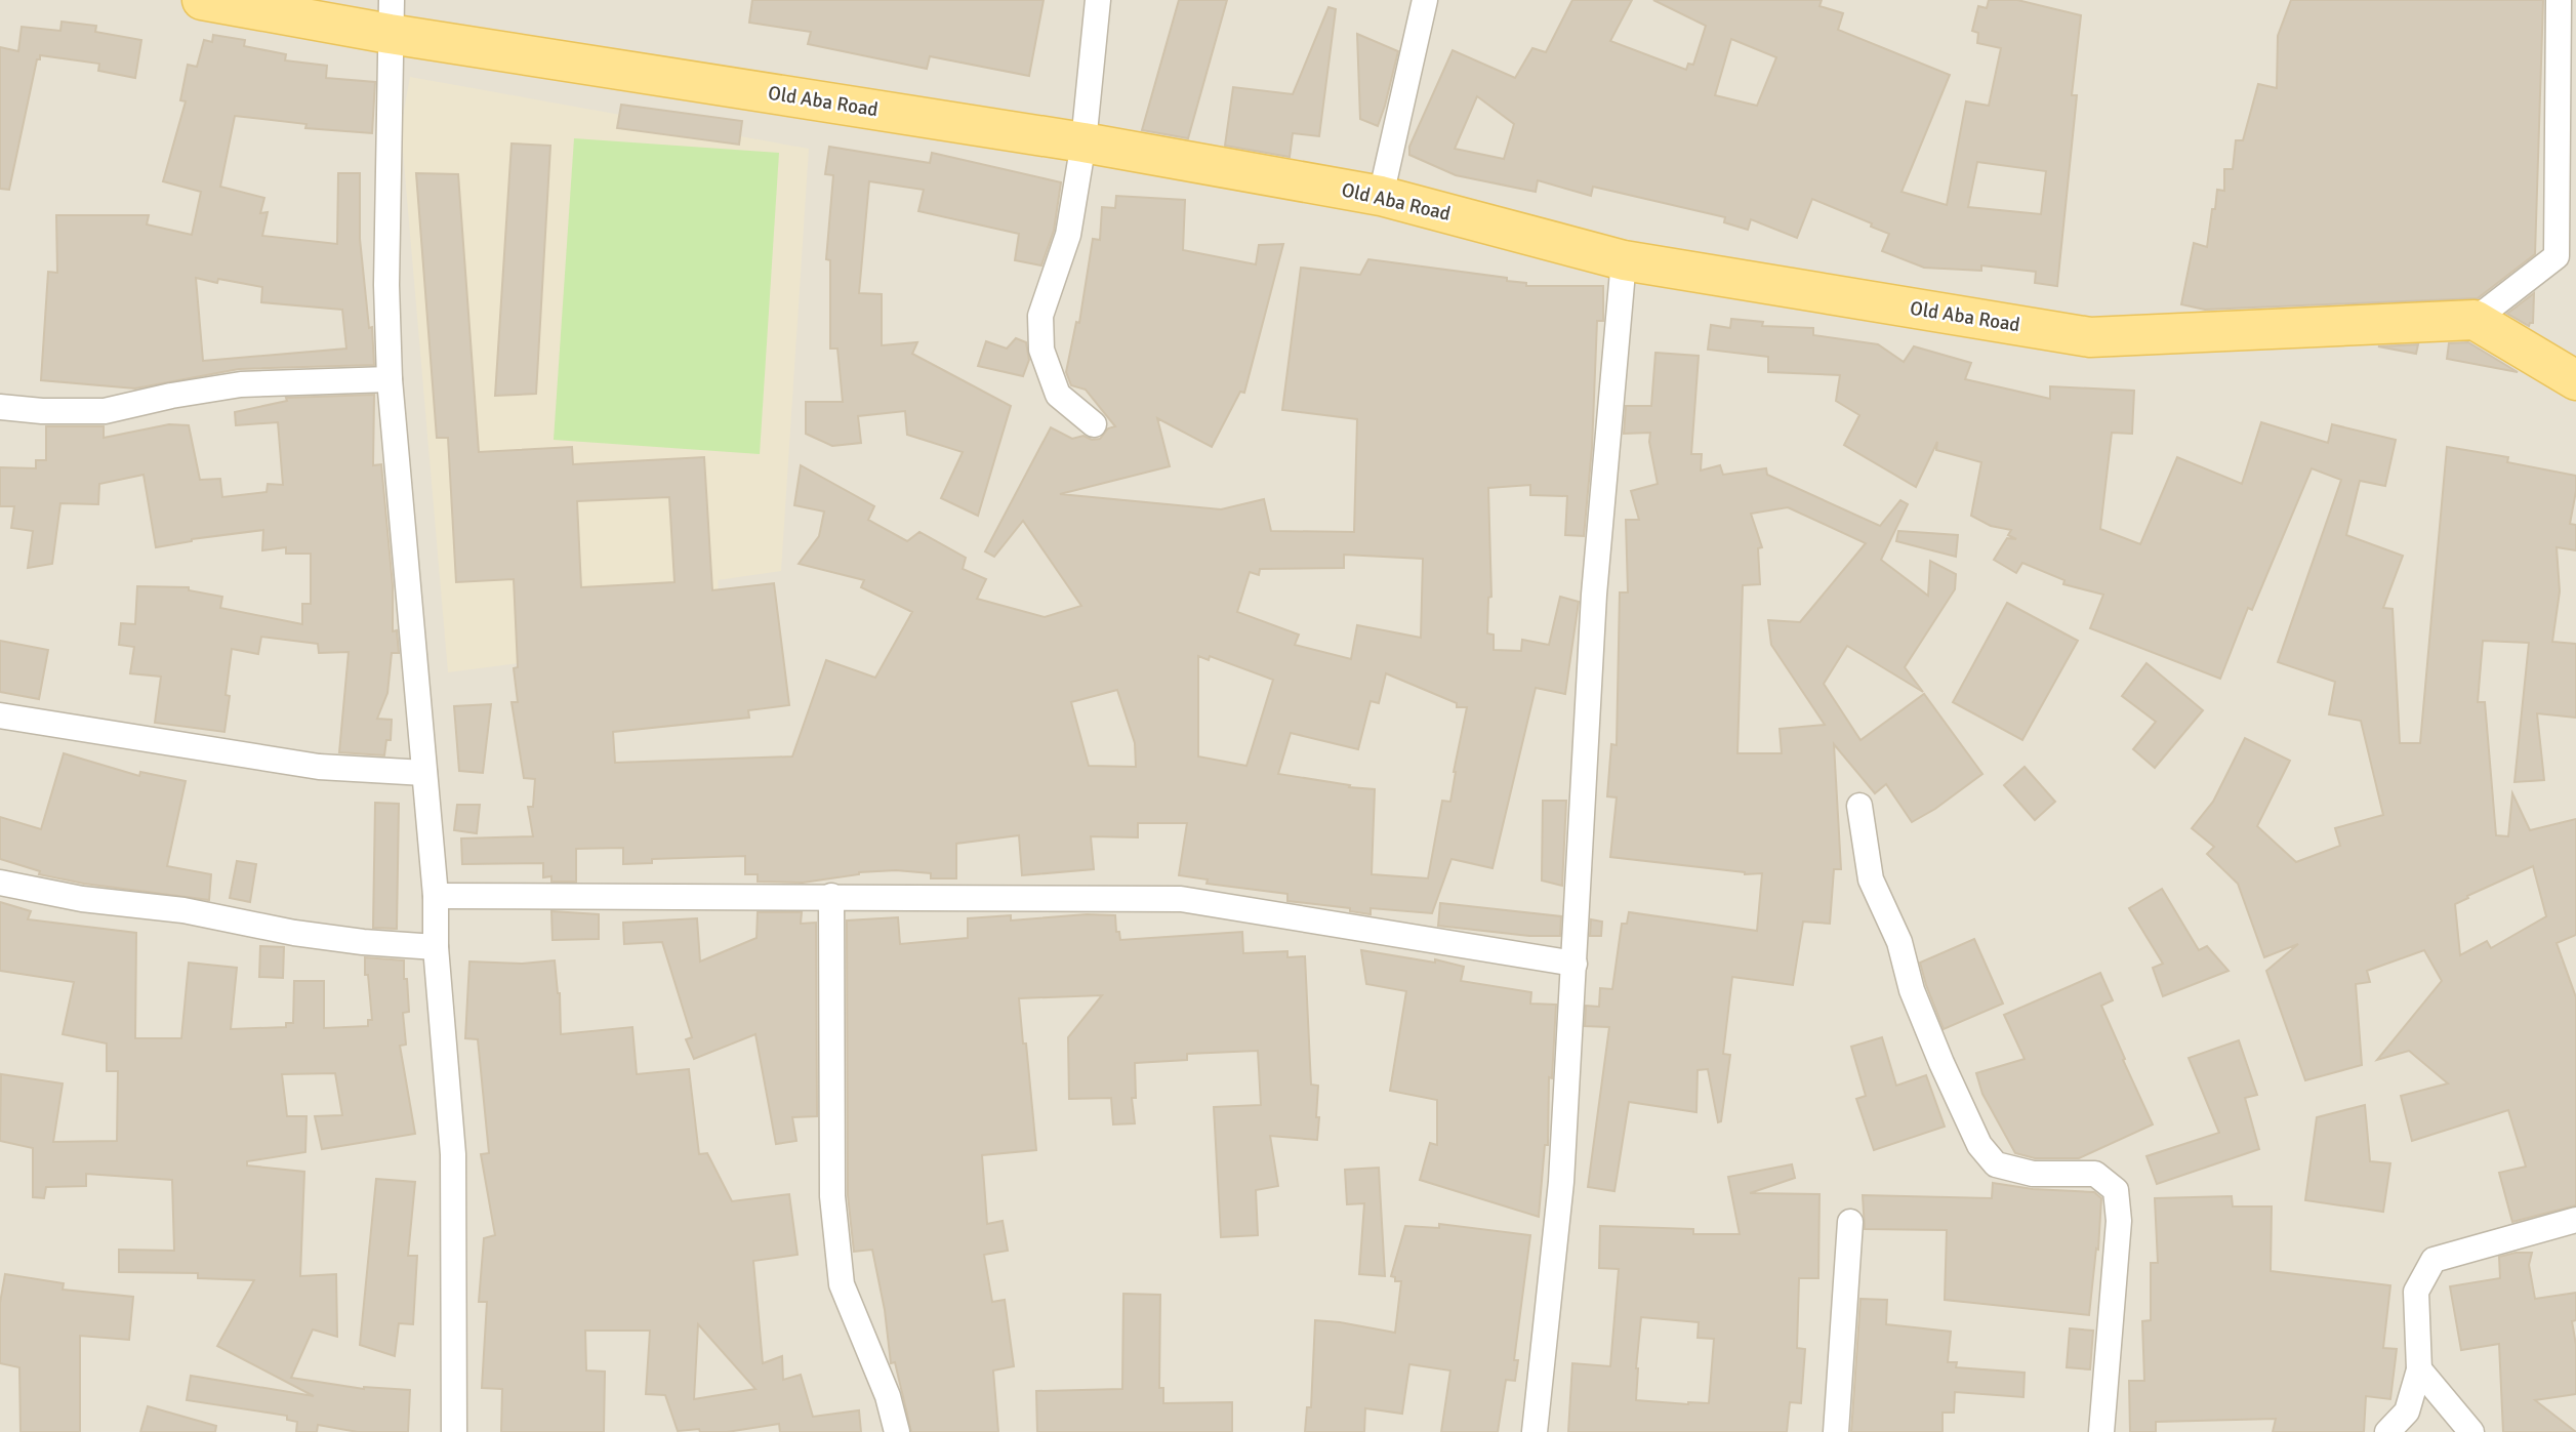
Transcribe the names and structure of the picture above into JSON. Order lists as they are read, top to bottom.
{
  "streets": {
    "main road": ["Old Aba Road"]
  }
}
